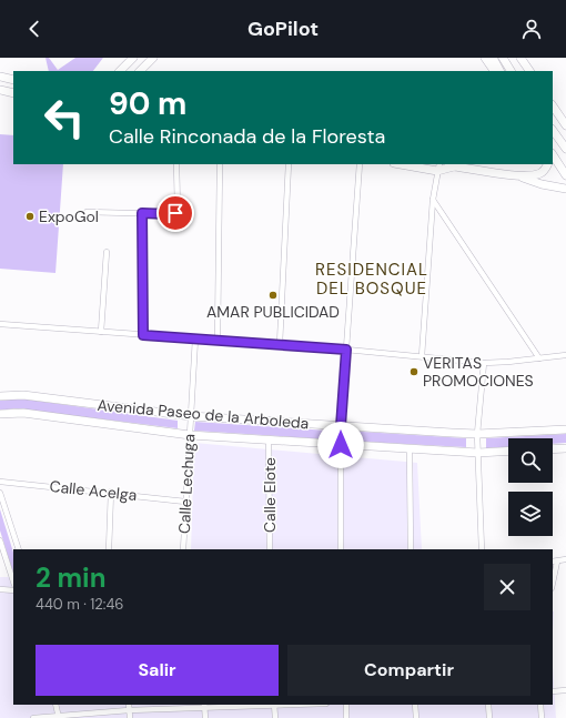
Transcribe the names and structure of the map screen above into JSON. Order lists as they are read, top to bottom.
{
  "streets": {
    "street": [
      "Avenida Paseo de la Arboleda",
      "Calle Lechuga",
      "Calle Acelga",
      "Calle Elote"
    ]
  },
  "crossings": [
    ["Avenida Paseo de la Arboleda", "Calle Lechuga"],
    ["Avenida Paseo de la Arboleda", "Calle Elote"],
    ["Calle Lechuga", "Calle Acelga"]
  ],
  "districts": ["RESIDENCIAL DEL BOSQUE"],
  "places": ["ExpoGol", "AMAR PUBLICIDAD", "VERITAS PROMOCIONES"],
  "page": {
    "header": "GoPilot",
    "turn": ["90 m", "Calle Rinconada de la Floresta"],
    "heading": ["2 min", "440 m · 12:46"],
    "buttons": ["Salir", "Compartir"]
  }
}
